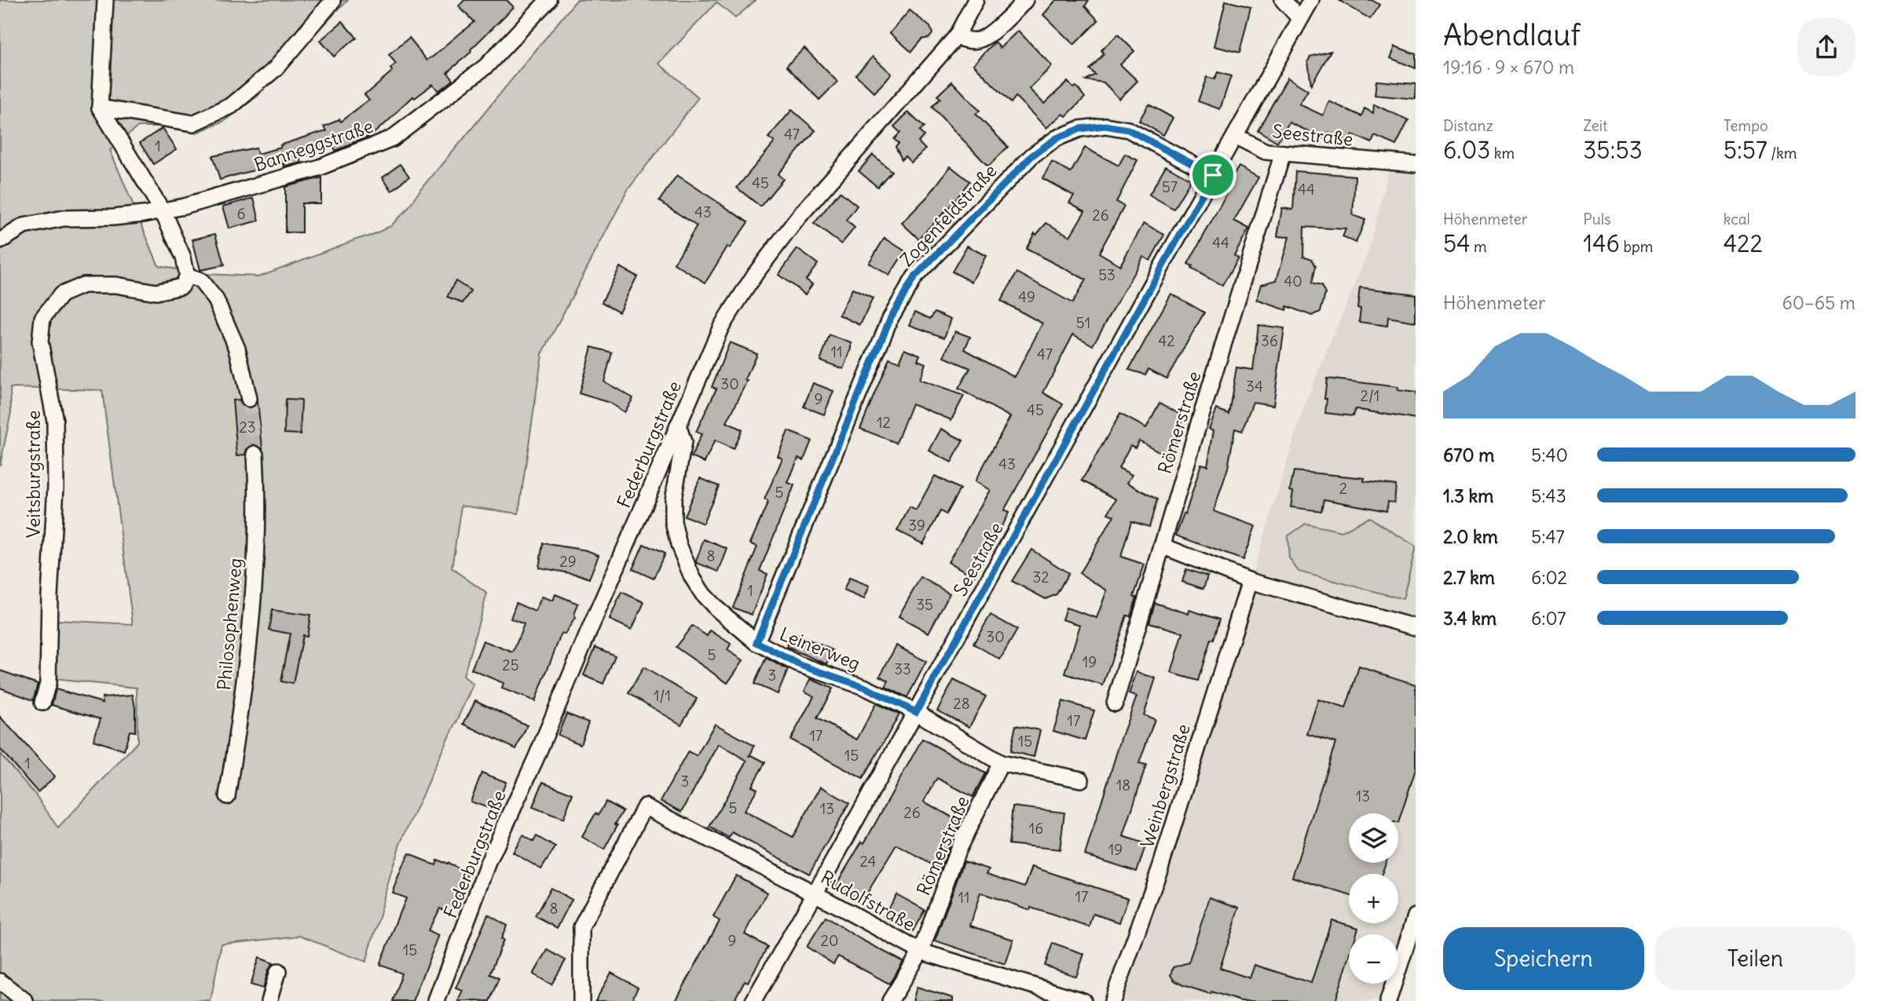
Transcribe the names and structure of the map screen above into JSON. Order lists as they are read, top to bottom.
{
  "streets": {
    "street": [
      "Seestraße",
      "Banneggstraße",
      "Zogenfeldstraße",
      "Römerstraße",
      "Federburgstraße",
      "Veitsburgstraße",
      "Philosophenweg",
      "Leinerweg",
      "Weinbergstraße",
      "Rudolfstraße"
    ]
  },
  "crossings": [
    ["Seestraße", "Zogenfeldstraße"],
    ["Seestraße", "Römerstraße"],
    ["Seestraße", "Leinerweg"],
    ["Seestraße", "Rudolfstraße"],
    ["Zogenfeldstraße", "Leinerweg"],
    ["Römerstraße", "Rudolfstraße"],
    ["Federburgstraße", "Leinerweg"]
  ],
  "house_numbers": [
    "47",
    "1",
    "45",
    "57",
    "44",
    "43",
    "6",
    "26",
    "44",
    "53",
    "40",
    "49",
    "51",
    "42",
    "36",
    "11",
    "47",
    "30",
    "34",
    "2/1",
    "9",
    "45",
    "12",
    "23",
    "43",
    "2",
    "5",
    "39",
    "8",
    "29",
    "32",
    "1",
    "35",
    "30",
    "5",
    "19",
    "25",
    "33",
    "3",
    "1/1",
    "28",
    "17",
    "17",
    "15",
    "15",
    "1",
    "3",
    "18",
    "13",
    "5",
    "13",
    "26",
    "16",
    "19",
    "24",
    "17",
    "11",
    "8",
    "9",
    "20",
    "15"
  ],
  "page": {
    "heading": ["Abendlauf", "19:16 · 9 × 670 m"],
    "stats": [
      ["Distanz", "6.03 km"],
      ["Zeit", "35:53"],
      ["Tempo", "5:57 /km"],
      ["Höhenmeter", "54 m"],
      ["Puls", "146 bpm"],
      ["kcal", "422"]
    ],
    "chart": ["Höhenmeter", "60–65 m"],
    "list": [
      {
        "name": "670 m",
        "note": "5:40"
      },
      {
        "name": "1.3 km",
        "note": "5:43"
      },
      {
        "name": "2.0 km",
        "note": "5:47"
      },
      {
        "name": "2.7 km",
        "note": "6:02"
      },
      {
        "name": "3.4 km",
        "note": "6:07"
      }
    ],
    "map_buttons": ["+", "−"],
    "buttons": ["Speichern", "Teilen"]
  }
}
